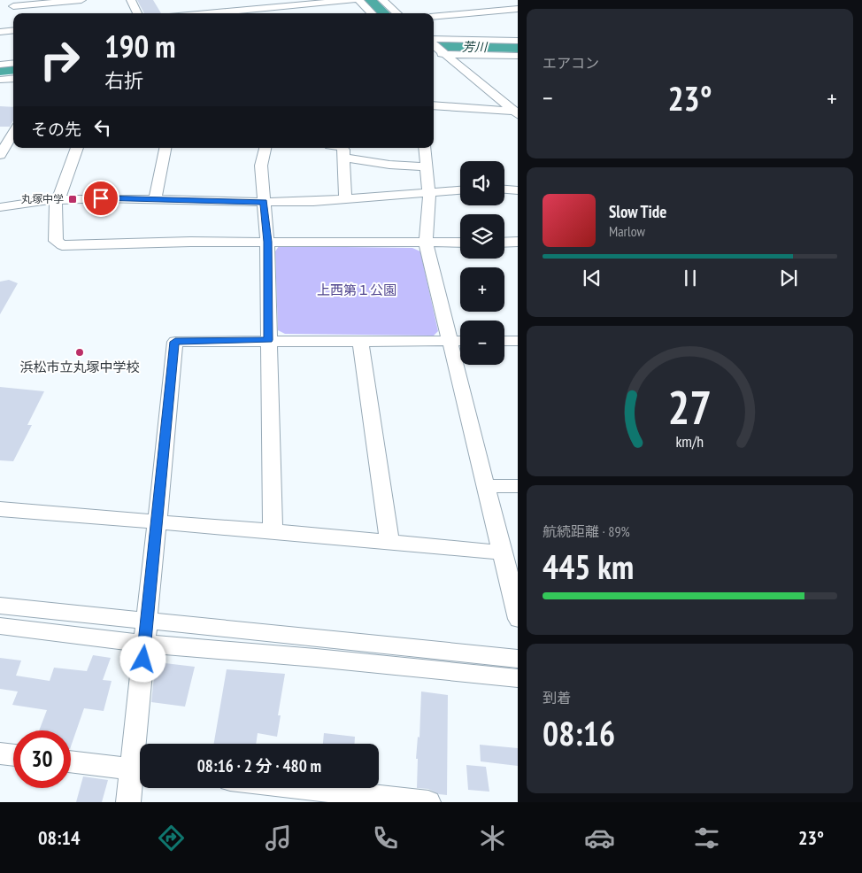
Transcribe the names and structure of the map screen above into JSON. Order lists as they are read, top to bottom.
{
  "water": ["芳川"],
  "parks": ["上西第１公園"],
  "places": {
    "transit": ["丸塚中学"],
    "other": ["浜松市立丸塚中学校"]
  },
  "page": {
    "tile": [
      "エアコン",
      ["航続距離 · 89%", "445 km"],
      ["到着", "08:16"]
    ],
    "turn": ["190 m", "右折"],
    "heat": ["−", "23°", "+"],
    "then": "その先",
    "map_buttons": ["+", "−"],
    "song": ["Slow Tide", "Marlow"],
    "limit": "30",
    "trip": "08:16 · 2 分 · 480 m",
    "tabs": ["08:14", "23°"],
    "gauge": ["27", "km/h"]
  }
}
